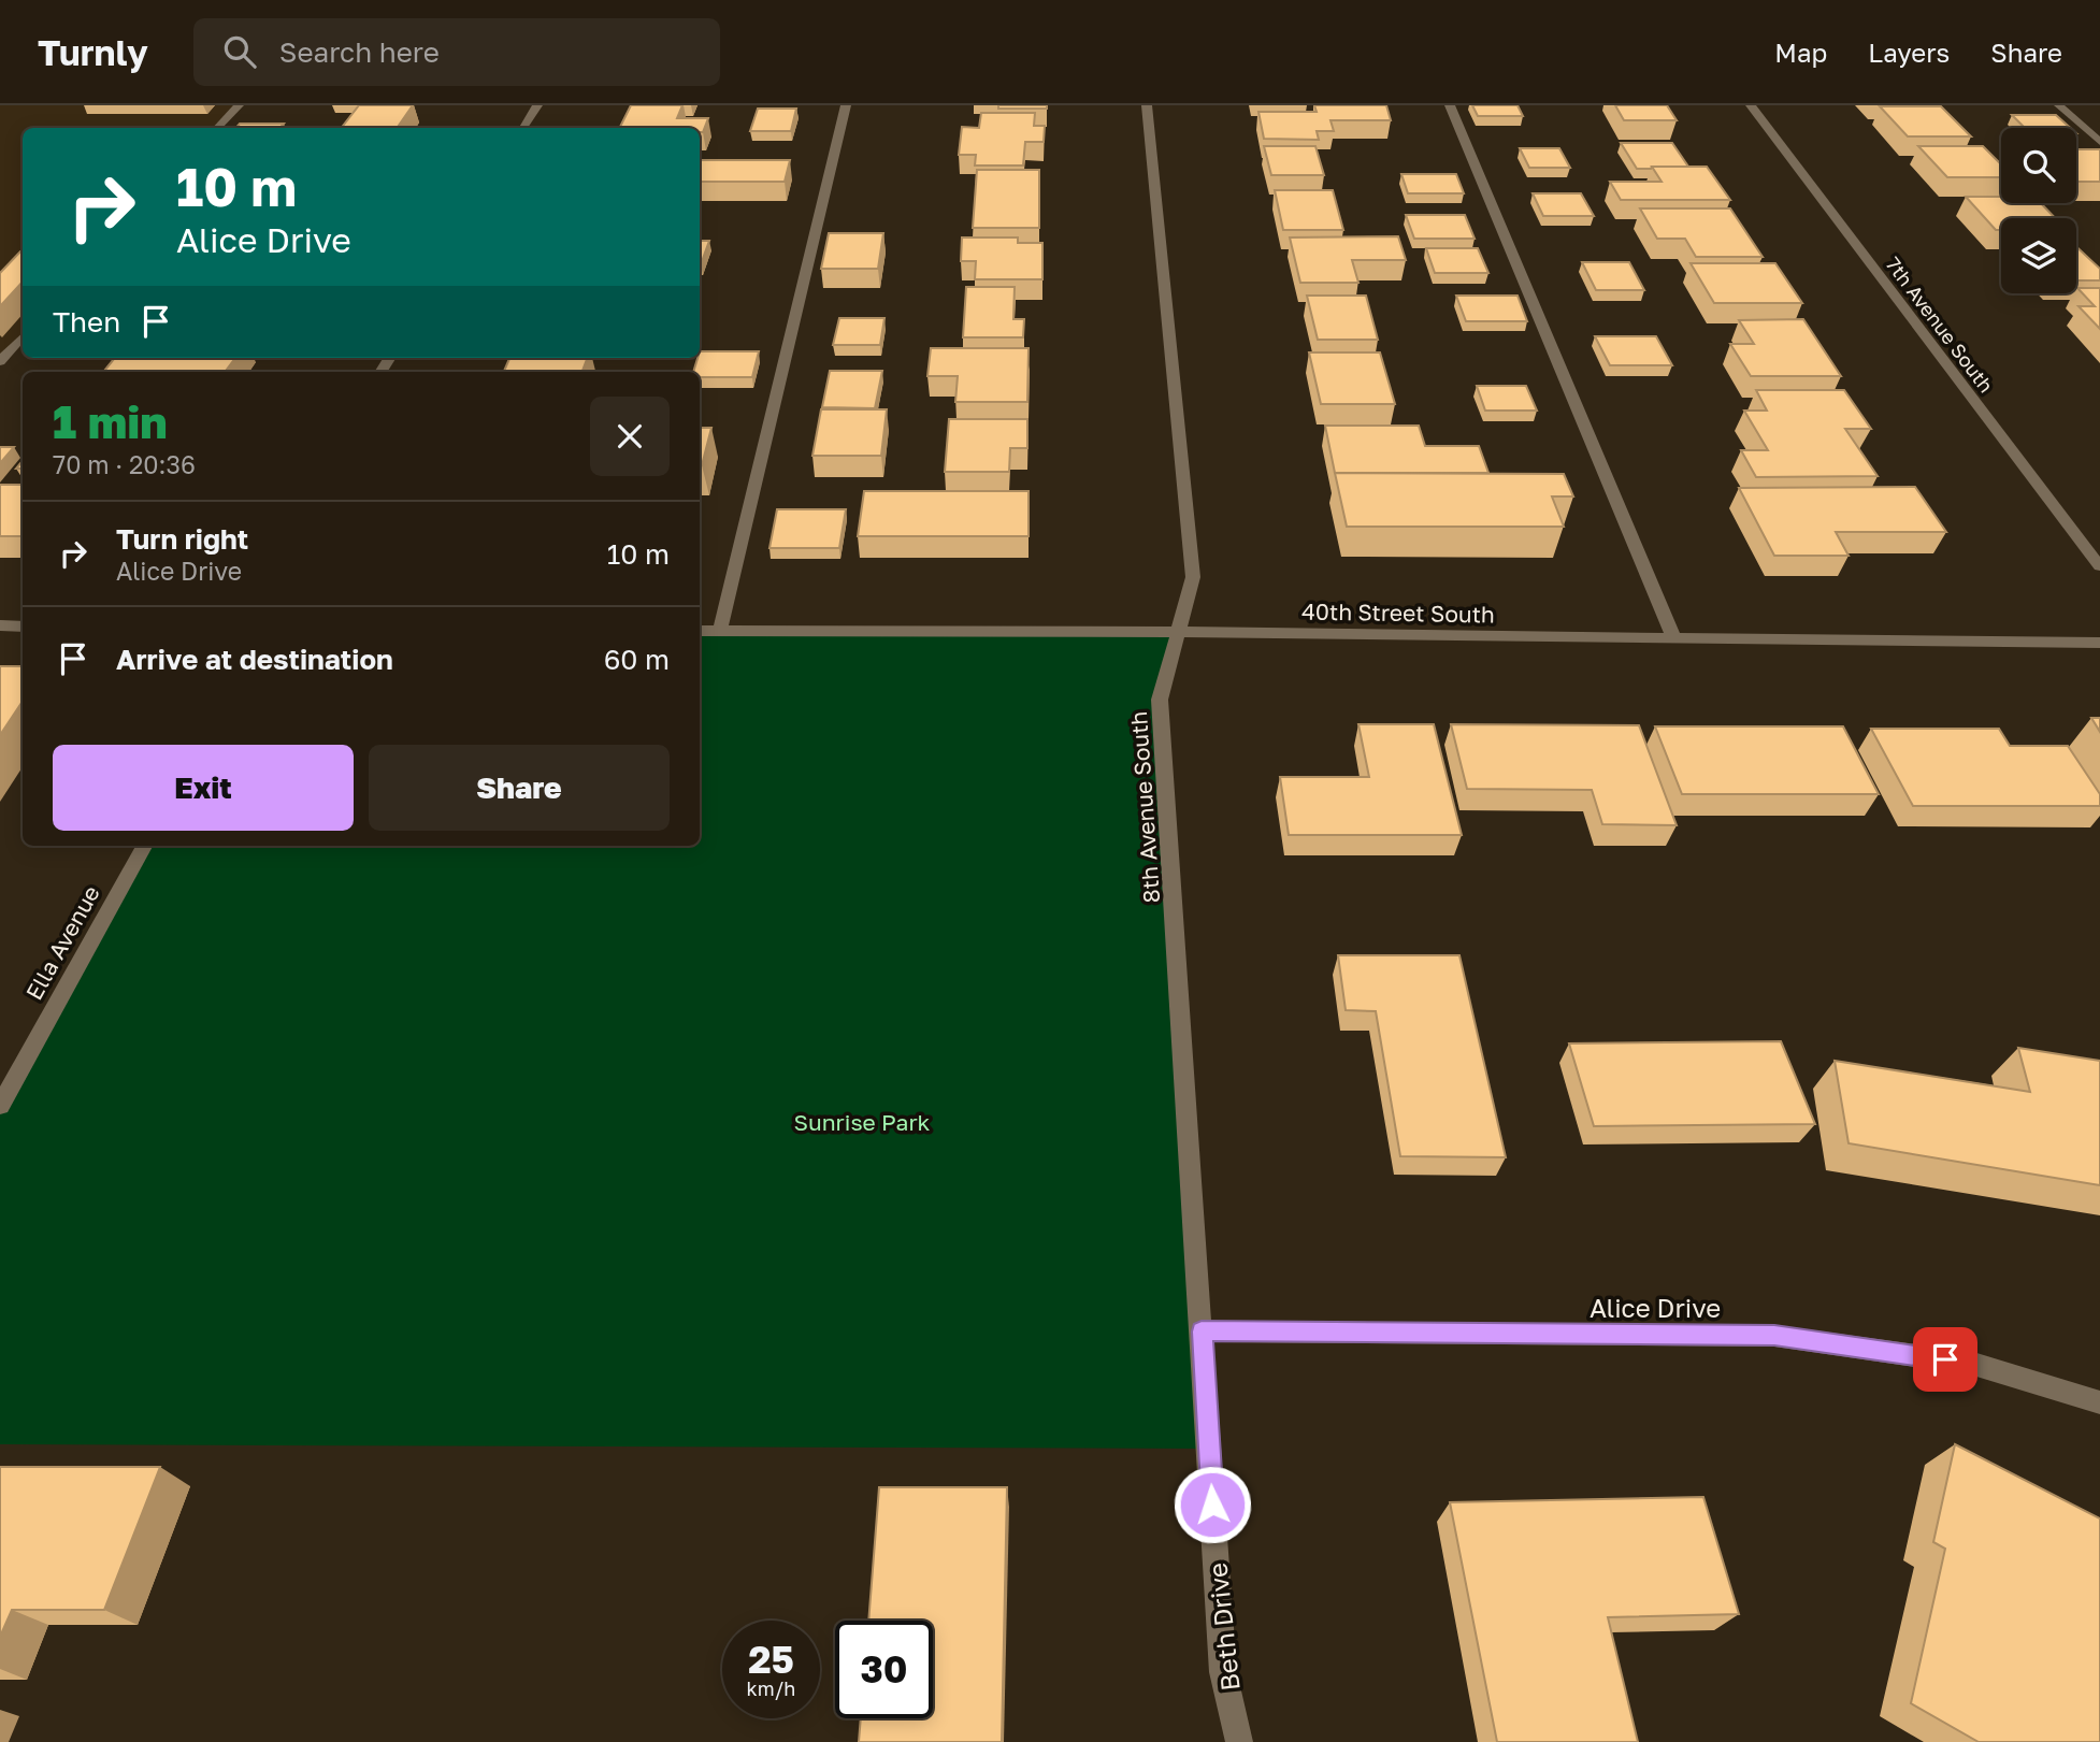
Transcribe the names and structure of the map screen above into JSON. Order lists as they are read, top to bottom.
{
  "streets": {
    "street": [
      "7th Avenue South",
      "40th Street South",
      "8th Avenue South",
      "Ella Avenue",
      "Alice Drive",
      "Beth Drive"
    ]
  },
  "crossings": [
    ["40th Street South", "8th Avenue South"],
    ["8th Avenue South", "Alice Drive"],
    ["8th Avenue South", "Beth Drive"],
    ["Alice Drive", "Beth Drive"]
  ],
  "parks": ["Sunrise Park"],
  "page": {
    "header": "Turnly",
    "search": "Search here",
    "nav": ["Map", "Layers", "Share"],
    "turn": ["10 m", "Alice Drive"],
    "then": "Then",
    "heading": ["1 min", "70 m · 20:36"],
    "list": [
      {
        "name": "Turn right",
        "note": "Alice Drive",
        "value": "10 m"
      },
      {
        "name": "Arrive at destination",
        "value": "60 m"
      }
    ],
    "buttons": ["Exit", "Share"],
    "speed": "25 km/h",
    "limit": "30"
  }
}
